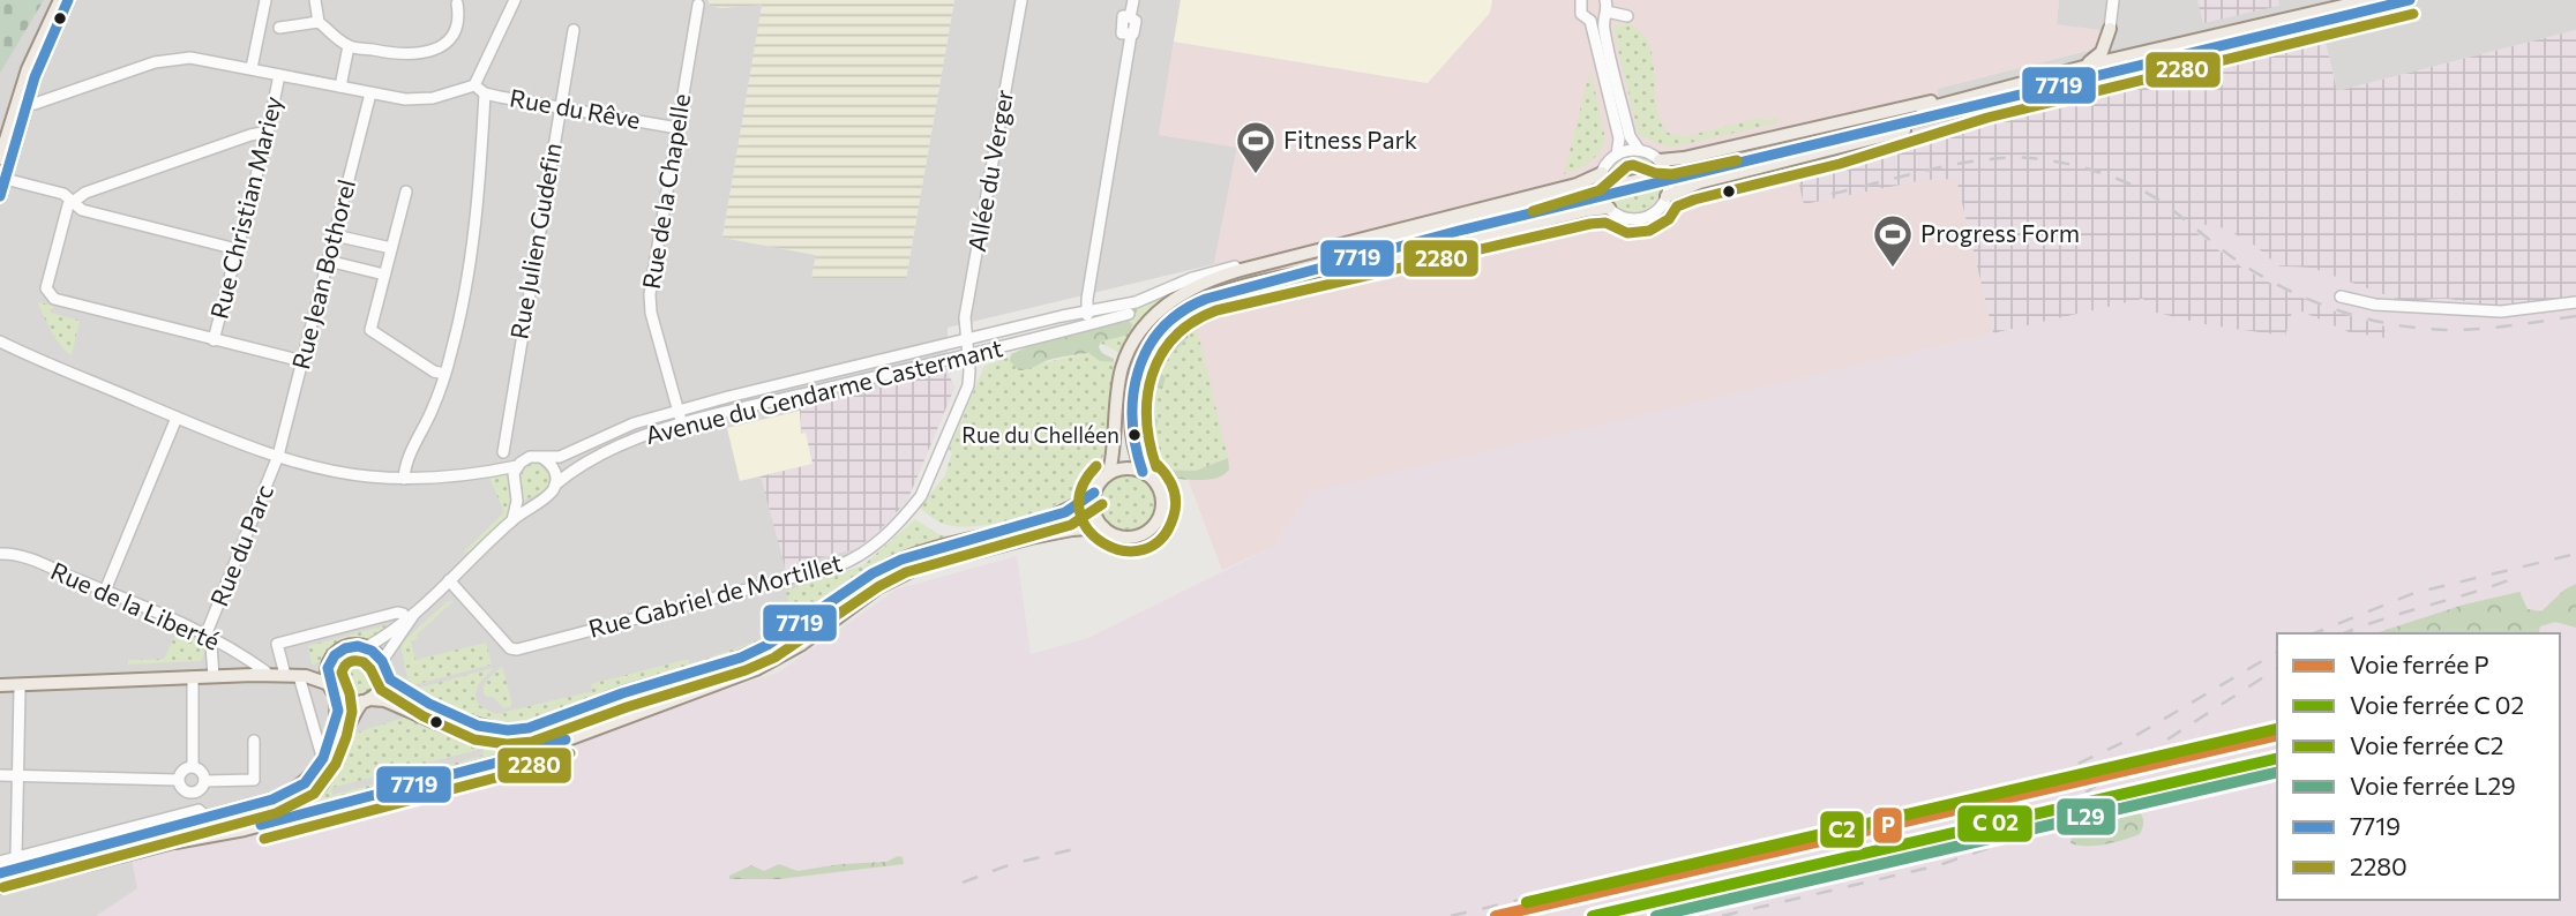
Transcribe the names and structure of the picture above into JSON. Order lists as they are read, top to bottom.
{
  "streets": {
    "street": [
      "Rue du Rêve",
      "Allée du Verger",
      "Rue de la Chapelle",
      "Rue Christian Mariey",
      "Rue Julien Gudefin",
      "Rue Jean Bothorel",
      "Avenue du Gendarme Castermant",
      "Rue du Parc",
      "Rue Gabriel de Mortillet",
      "Rue de la Liberté"
    ]
  },
  "crossings": [
    ["Rue du Rêve", "Rue de la Chapelle"],
    ["Rue du Rêve", "Rue Julien Gudefin"],
    ["Allée du Verger", "Avenue du Gendarme Castermant"],
    ["Allée du Verger", "Rue Gabriel de Mortillet"],
    ["Rue de la Chapelle", "Avenue du Gendarme Castermant"],
    ["Rue Jean Bothorel", "Rue du Parc"],
    ["Avenue du Gendarme Castermant", "Rue Gabriel de Mortillet"],
    ["Rue du Parc", "Rue de la Liberté"]
  ],
  "places": {
    "sports": ["Fitness Park", "Progress Form"],
    "other": ["Rue du Chelléen"]
  },
  "lines": [
    "transit line 7719",
    "transit line 2280",
    "rail line C2",
    "rail line P",
    "rail line L29"
  ],
  "legend": [
    "Voie ferrée P",
    "Voie ferrée C 02",
    "Voie ferrée C2",
    "Voie ferrée L29",
    "7719",
    "2280"
  ]
}
